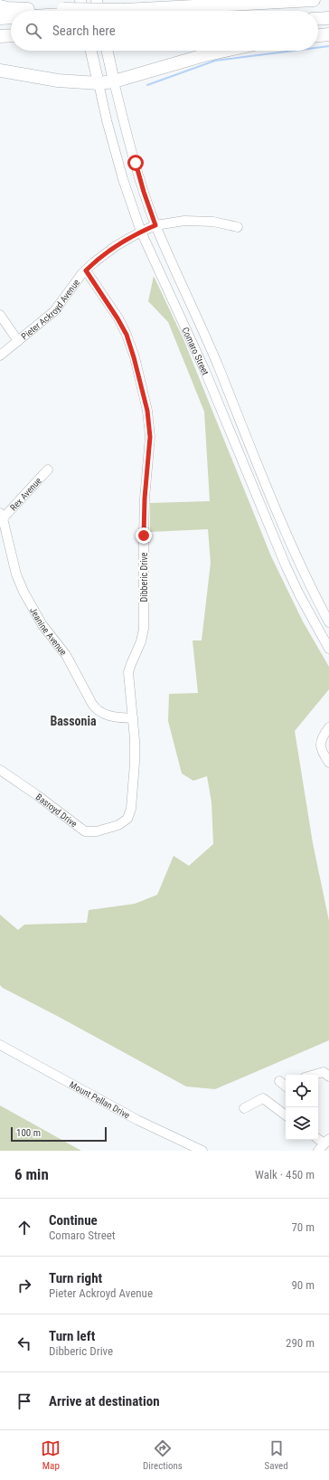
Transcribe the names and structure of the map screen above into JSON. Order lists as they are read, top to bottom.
{
  "streets": {
    "main road": ["Comaro Street"],
    "street": [
      "Pieter Ackroyd Avenue",
      "Rex Avenue",
      "Dibberic Drive",
      "Jeanine Avenue",
      "Basroyd Drive",
      "Mount Pellan Drive"
    ]
  },
  "crossings": [
    ["Pieter Ackroyd Avenue", "Comaro Street"],
    ["Pieter Ackroyd Avenue", "Dibberic Drive"],
    ["Rex Avenue", "Jeanine Avenue"],
    ["Dibberic Drive", "Jeanine Avenue"],
    ["Dibberic Drive", "Basroyd Drive"]
  ],
  "districts": ["Bassonia"],
  "scale_bar": "100 m",
  "page": {
    "search": "Search here",
    "scale": "100 m",
    "heading": ["6 min", "Walk · 450 m"],
    "list": [
      ["Continue", "Comaro Street", "70 m"],
      ["Turn right", "Pieter Ackroyd Avenue", "90 m"],
      ["Turn left", "Dibberic Drive", "290 m"],
      "Arrive at destination"
    ],
    "nav": ["Map", "Directions", "Saved"]
  }
}
